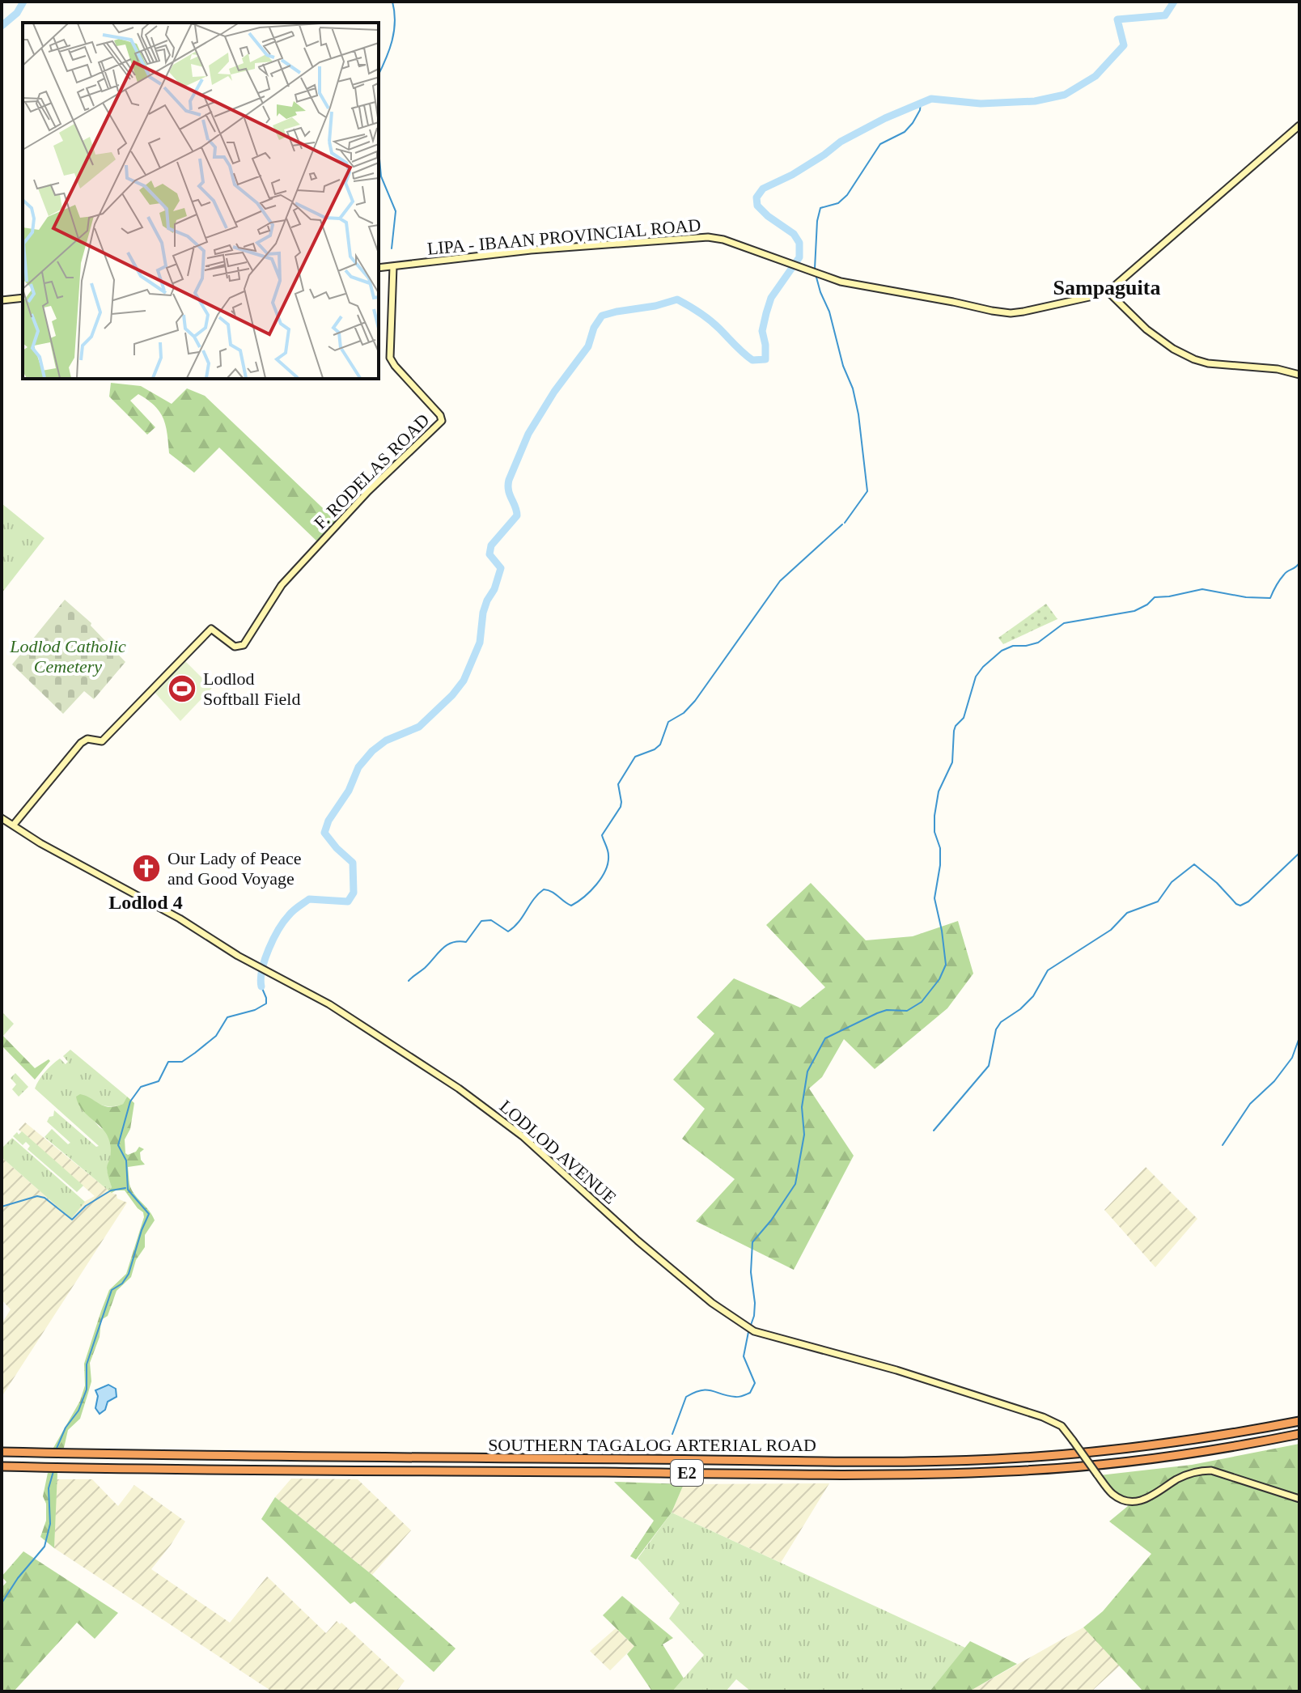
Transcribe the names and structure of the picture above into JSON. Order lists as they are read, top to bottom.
{
  "streets": {
    "highway": ["SOUTHERN TAGALOG ARTERIAL ROAD", "E2"],
    "main road": ["LIPA - IBAAN PROVINCIAL ROAD", "F. RODELAS ROAD", "LODLOD AVENUE"]
  },
  "crossings": [
    ["LIPA - IBAAN PROVINCIAL ROAD", "F. RODELAS ROAD"],
    ["F. RODELAS ROAD", "LODLOD AVENUE"]
  ],
  "districts": ["Sampaguita", "Lodlod 4"],
  "parks": ["Lodlod Catholic Cemetery"],
  "places": {
    "sports": ["Lodlod Softball Field"],
    "church": ["Our Lady of Peace and Good Voyage"]
  }
}
